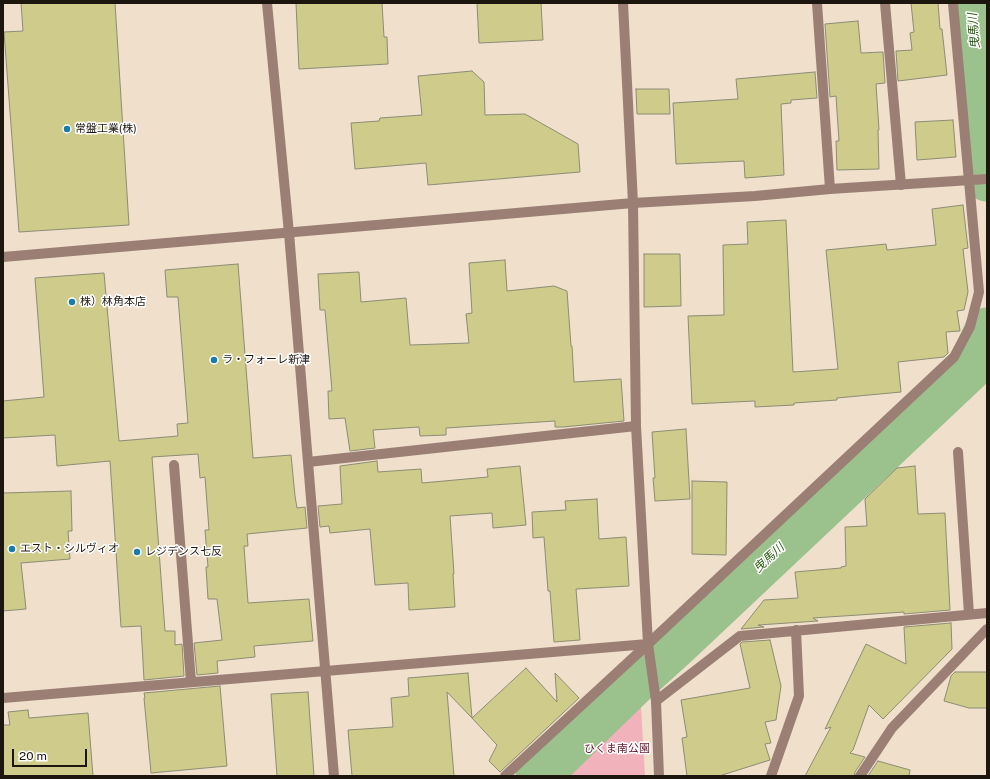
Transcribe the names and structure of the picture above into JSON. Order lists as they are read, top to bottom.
{
  "water": ["曳馬川"],
  "parks": ["ひくま南公園"],
  "places": [
    "常盤工業(株)",
    "株）林角本店",
    "ラ・フォーレ新津",
    "エスト・シルヴィオ",
    "レジデンス七反"
  ],
  "scale_bar": "20 m"
}
